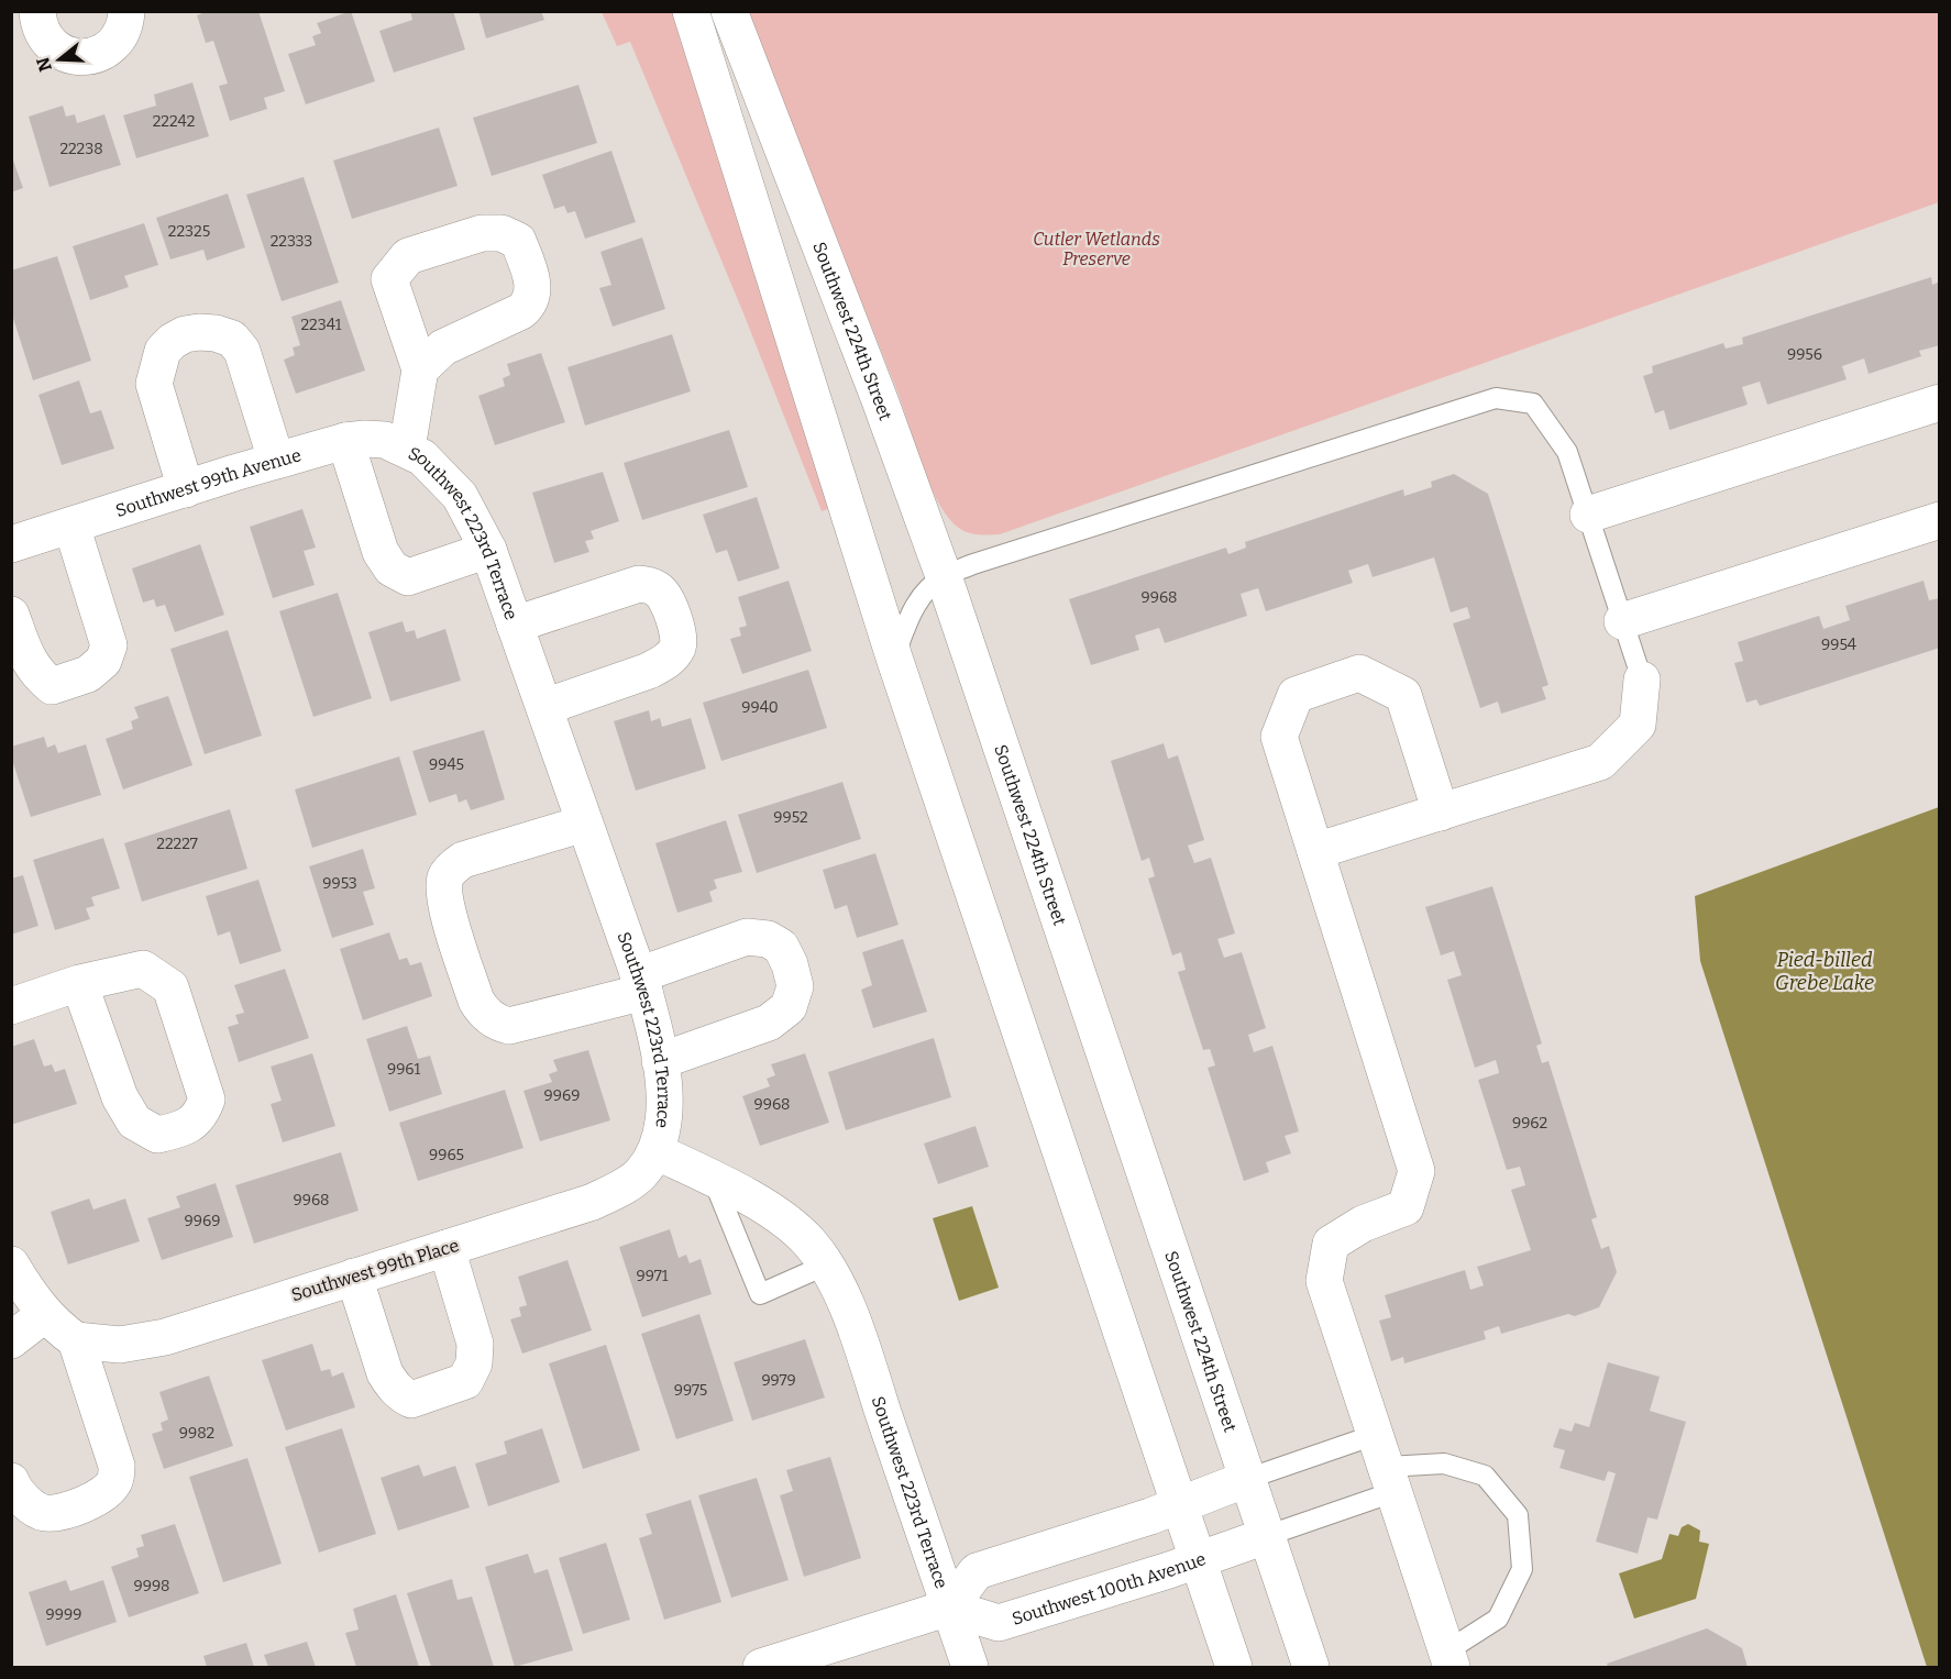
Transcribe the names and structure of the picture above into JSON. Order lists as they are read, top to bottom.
{
  "streets": {
    "street": [
      "Southwest 224th Street",
      "Southwest 99th Avenue",
      "Southwest 223rd Terrace",
      "Southwest 99th Place",
      "Southwest 100th Avenue"
    ]
  },
  "crossings": [
    ["Southwest 224th Street", "Southwest 100th Avenue"],
    ["Southwest 99th Avenue", "Southwest 223rd Terrace"],
    ["Southwest 223rd Terrace", "Southwest 99th Place"],
    ["Southwest 223rd Terrace", "Southwest 100th Avenue"]
  ],
  "water": ["Pied-billed Grebe Lake"],
  "parks": ["Cutler Wetlands Preserve"],
  "house_numbers": [
    "22242",
    "22238",
    "22325",
    "22333",
    "22341",
    "9956",
    "9968",
    "9954",
    "9940",
    "9945",
    "9952",
    "22227",
    "9953",
    "9961",
    "9969",
    "9968",
    "9962",
    "9965",
    "9968",
    "9969",
    "9971",
    "9979",
    "9975",
    "9982",
    "9998",
    "9999"
  ],
  "north": "left"
}
